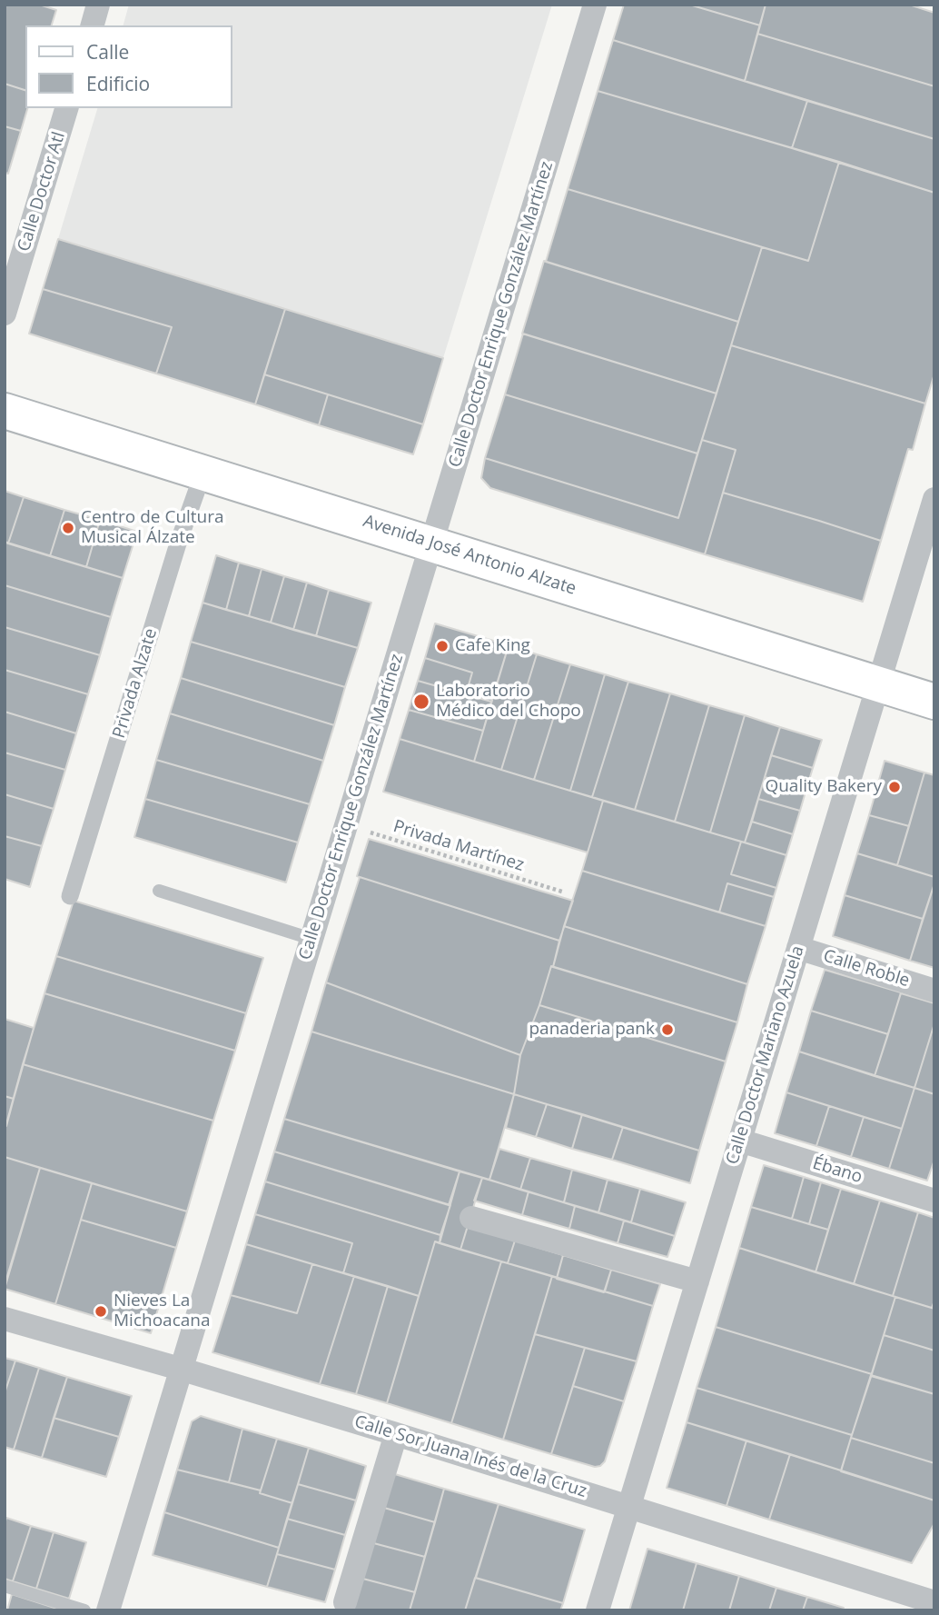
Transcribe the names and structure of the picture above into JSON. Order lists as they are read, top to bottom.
{
  "streets": {
    "main road": ["Avenida José Antonio Alzate"],
    "street": [
      "Calle Doctor Atl",
      "Calle Doctor Enrique González Martínez",
      "Privada Alzate",
      "Calle Roble",
      "Calle Doctor Mariano Azuela",
      "Ébano",
      "Calle Sor Juana Inés de la Cruz"
    ],
    "path": ["Privada Martínez"]
  },
  "crossings": [
    ["Calle Doctor Enrique González Martínez", "Avenida José Antonio Alzate"],
    ["Calle Doctor Enrique González Martínez", "Privada Martínez"],
    ["Calle Doctor Enrique González Martínez", "Calle Sor Juana Inés de la Cruz"],
    ["Avenida José Antonio Alzate", "Privada Alzate"],
    ["Avenida José Antonio Alzate", "Calle Doctor Mariano Azuela"],
    ["Calle Roble", "Calle Doctor Mariano Azuela"],
    ["Calle Doctor Mariano Azuela", "Ébano"],
    ["Calle Doctor Mariano Azuela", "Calle Sor Juana Inés de la Cruz"]
  ],
  "places": [
    "Centro de Cultura Musical Álzate",
    "Cafe King",
    "Laboratorio Médico del Chopo",
    "Quality Bakery",
    "panaderia pank",
    "Nieves La Michoacana"
  ],
  "legend": ["Calle", "Edificio"]
}
